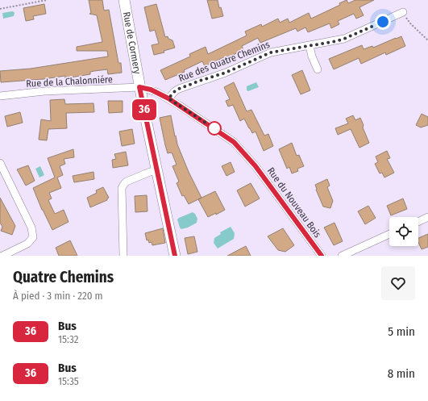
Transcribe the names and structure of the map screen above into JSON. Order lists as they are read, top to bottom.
{
  "streets": {
    "main road": ["Rue de Cormery"],
    "street": ["Rue des Quatre Chemins", "Rue de la Chalonniére", "Rue du Nouveau Bois"]
  },
  "crossings": [
    ["Rue de Cormery", "Rue de la Chalonniére"],
    ["Rue de Cormery", "Rue du Nouveau Bois"],
    ["Rue des Quatre Chemins", "Rue du Nouveau Bois"],
    ["Rue de la Chalonniére", "Rue du Nouveau Bois"]
  ],
  "lines": ["bus line 36"],
  "page": {
    "on_map": "36",
    "heading": ["Quatre Chemins", "À pied · 3 min · 220 m"],
    "list": [
      {
        "mark": "36",
        "name": "Bus",
        "note": "15:32",
        "value": "5 min"
      },
      {
        "mark": "36",
        "name": "Bus",
        "note": "15:35",
        "value": "8 min"
      }
    ]
  }
}
